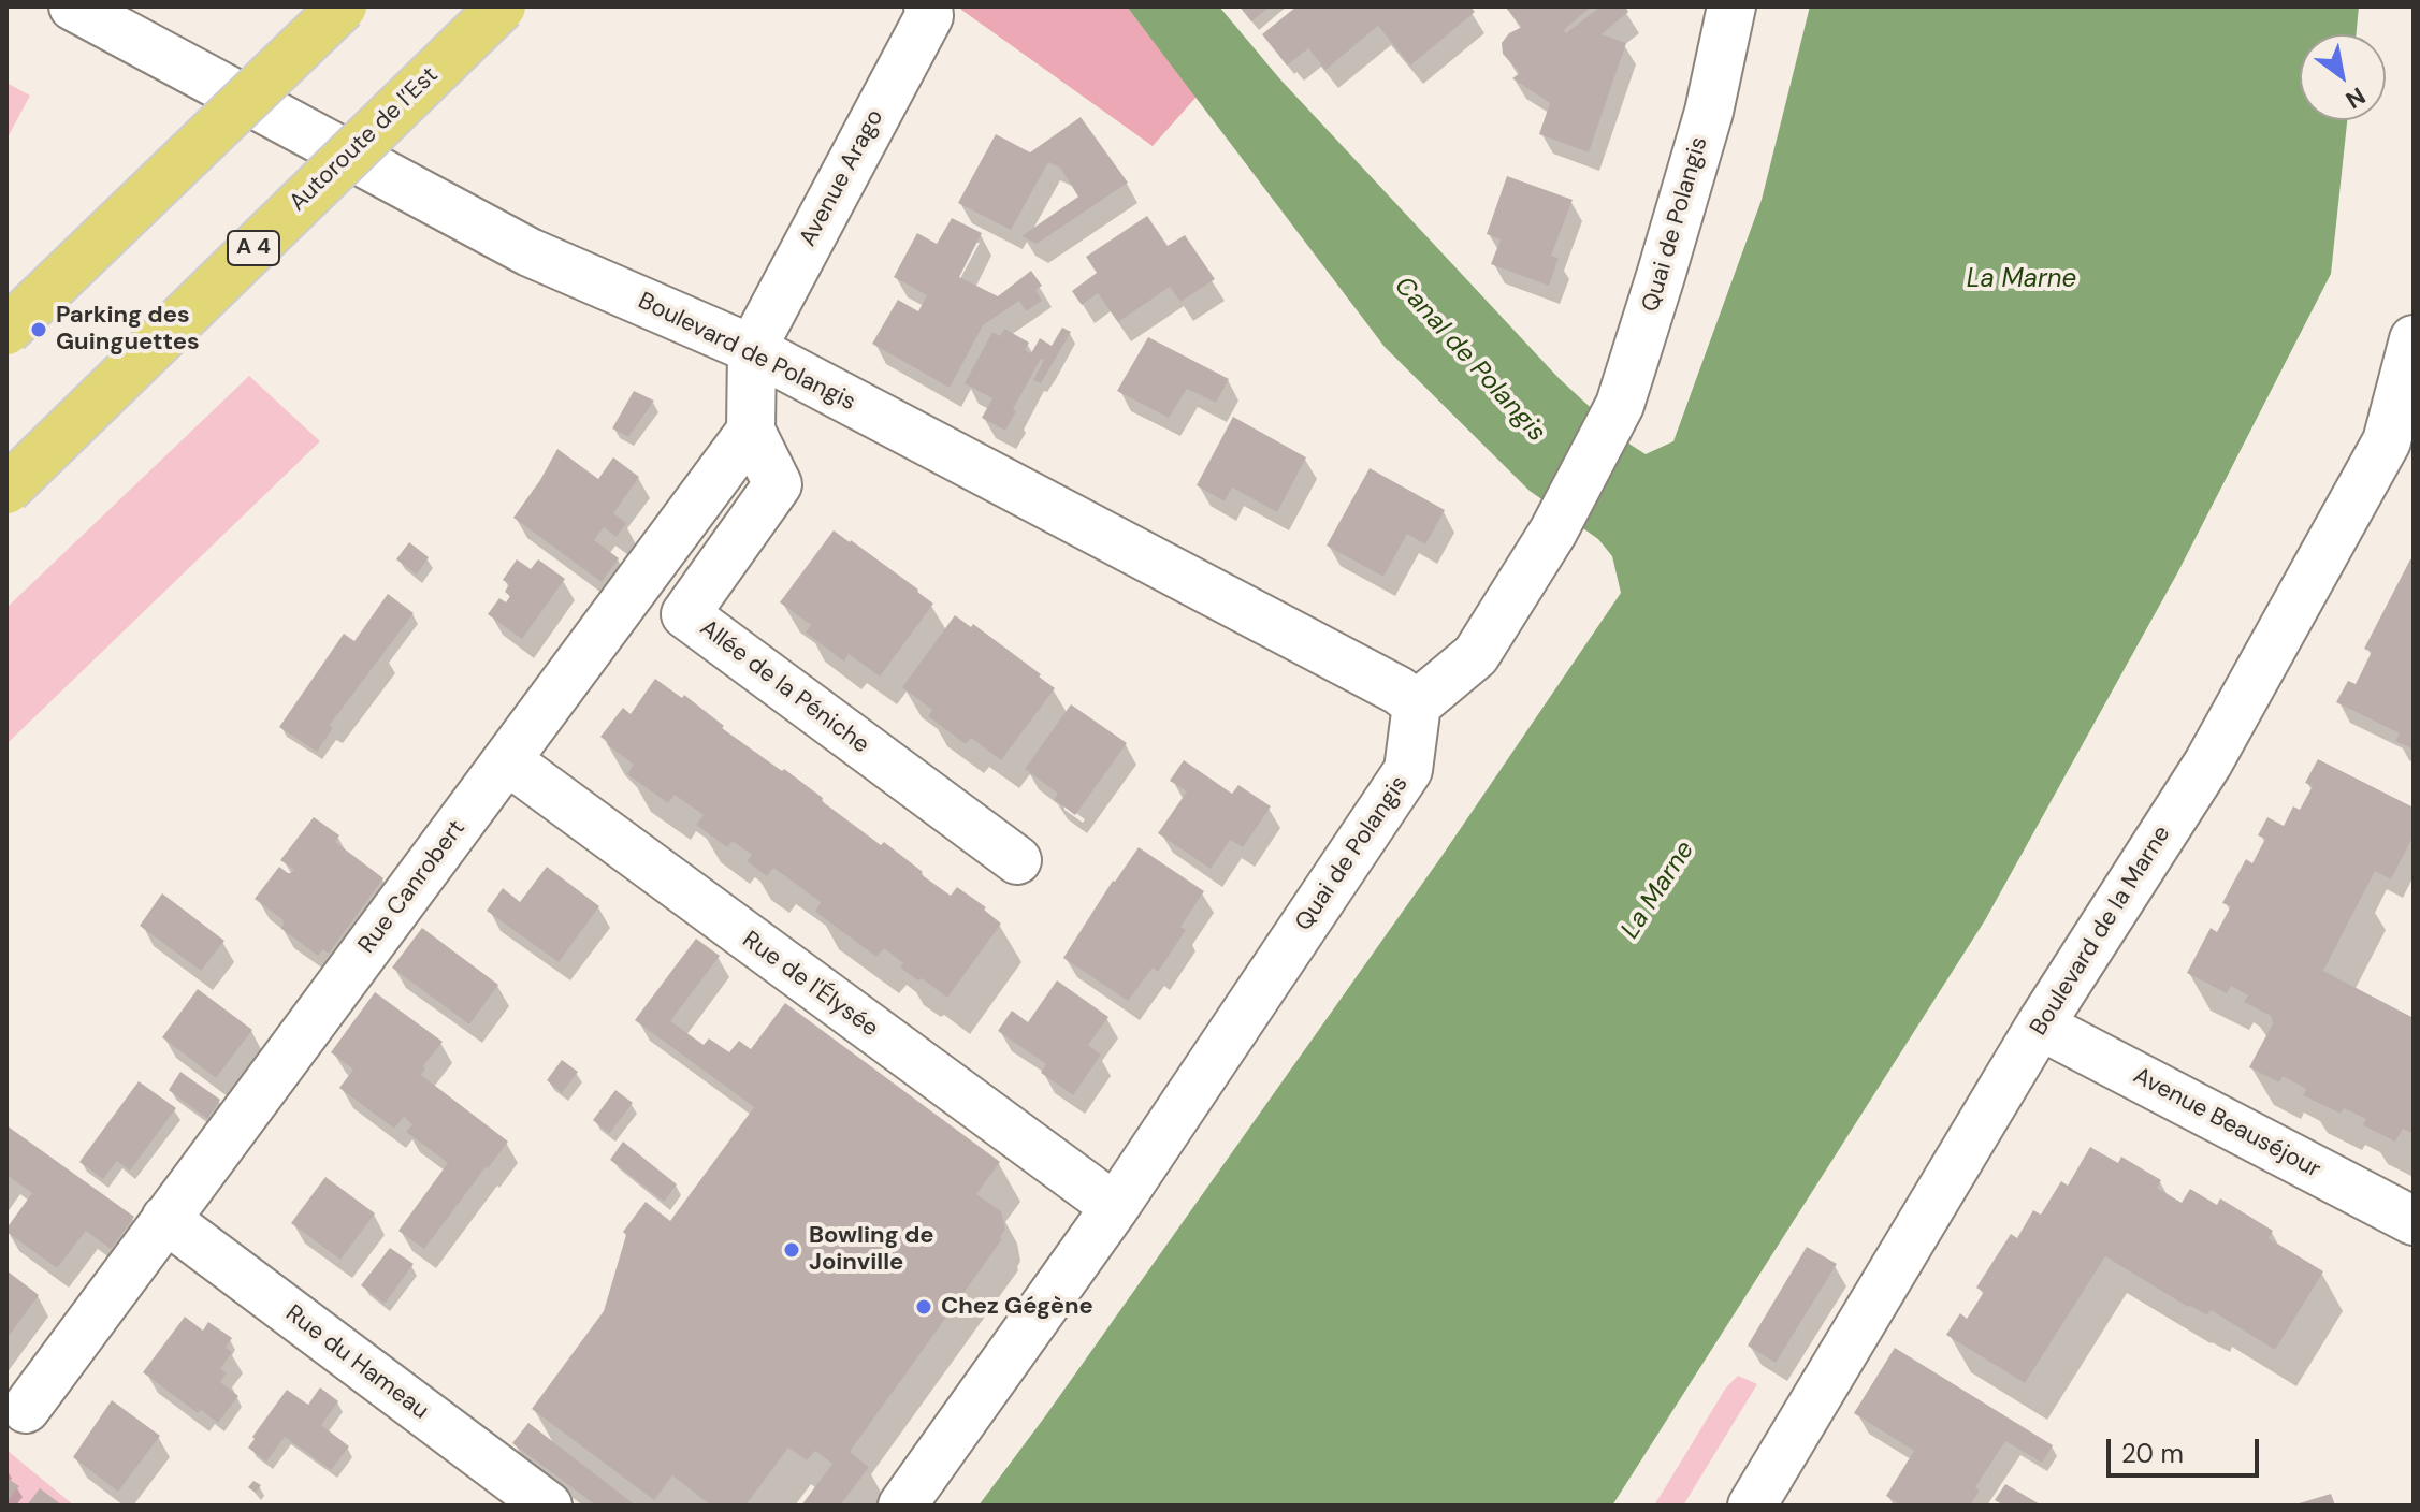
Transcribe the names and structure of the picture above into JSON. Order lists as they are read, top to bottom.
{
  "streets": {
    "highway": ["Autoroute de l’Est", "A 4"],
    "street": [
      "Avenue Arago",
      "Quai de Polangis",
      "Boulevard de Polangis",
      "Allée de la Péniche",
      "Rue Canrobert",
      "Boulevard de la Marne",
      "Rue de l'Élysée",
      "Avenue Beauséjour",
      "Rue du Hameau"
    ]
  },
  "crossings": [
    ["Avenue Arago", "Boulevard de Polangis"],
    ["Quai de Polangis", "Boulevard de Polangis"],
    ["Quai de Polangis", "Rue de l'Élysée"],
    ["Allée de la Péniche", "Rue Canrobert"],
    ["Rue Canrobert", "Rue de l'Élysée"],
    ["Rue Canrobert", "Rue du Hameau"],
    ["Boulevard de la Marne", "Avenue Beauséjour"]
  ],
  "water": ["La Marne", "Canal de Polangis"],
  "places": ["Parking des Guinguettes", "Bowling de Joinville", "Chez Gégène"],
  "scale_bar": "20 m",
  "north": "bottom right"
}
